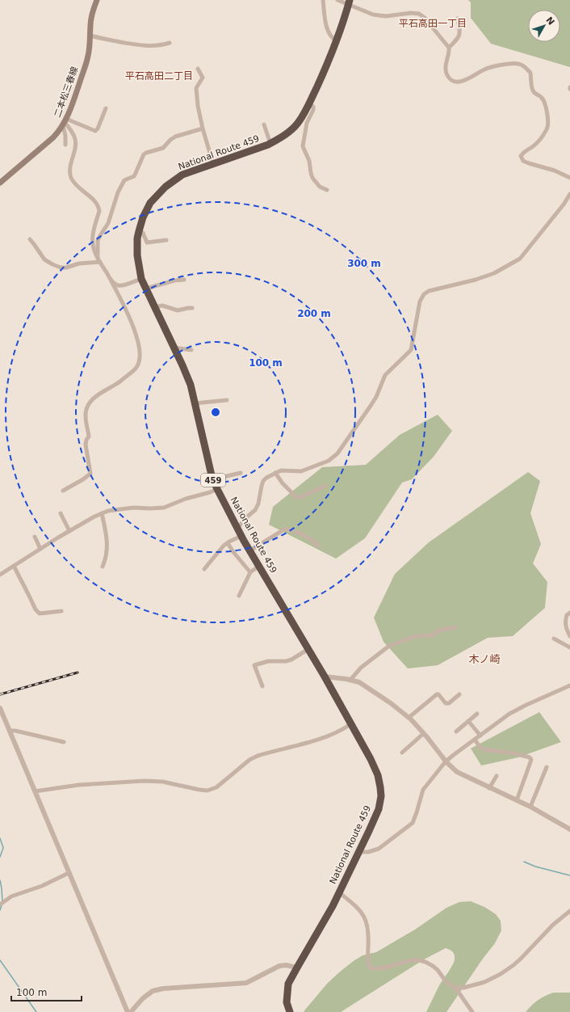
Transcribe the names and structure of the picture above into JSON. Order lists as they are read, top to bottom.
{
  "streets": {
    "highway": ["National Route 459", "459"],
    "main road": ["二本松三春線"]
  },
  "districts": ["平石高田一丁目", "平石高田二丁目", "木ノ崎"],
  "scale_bar": "100 m",
  "north": "top right",
  "rings": ["300 m", "200 m", "100 m"]
}
